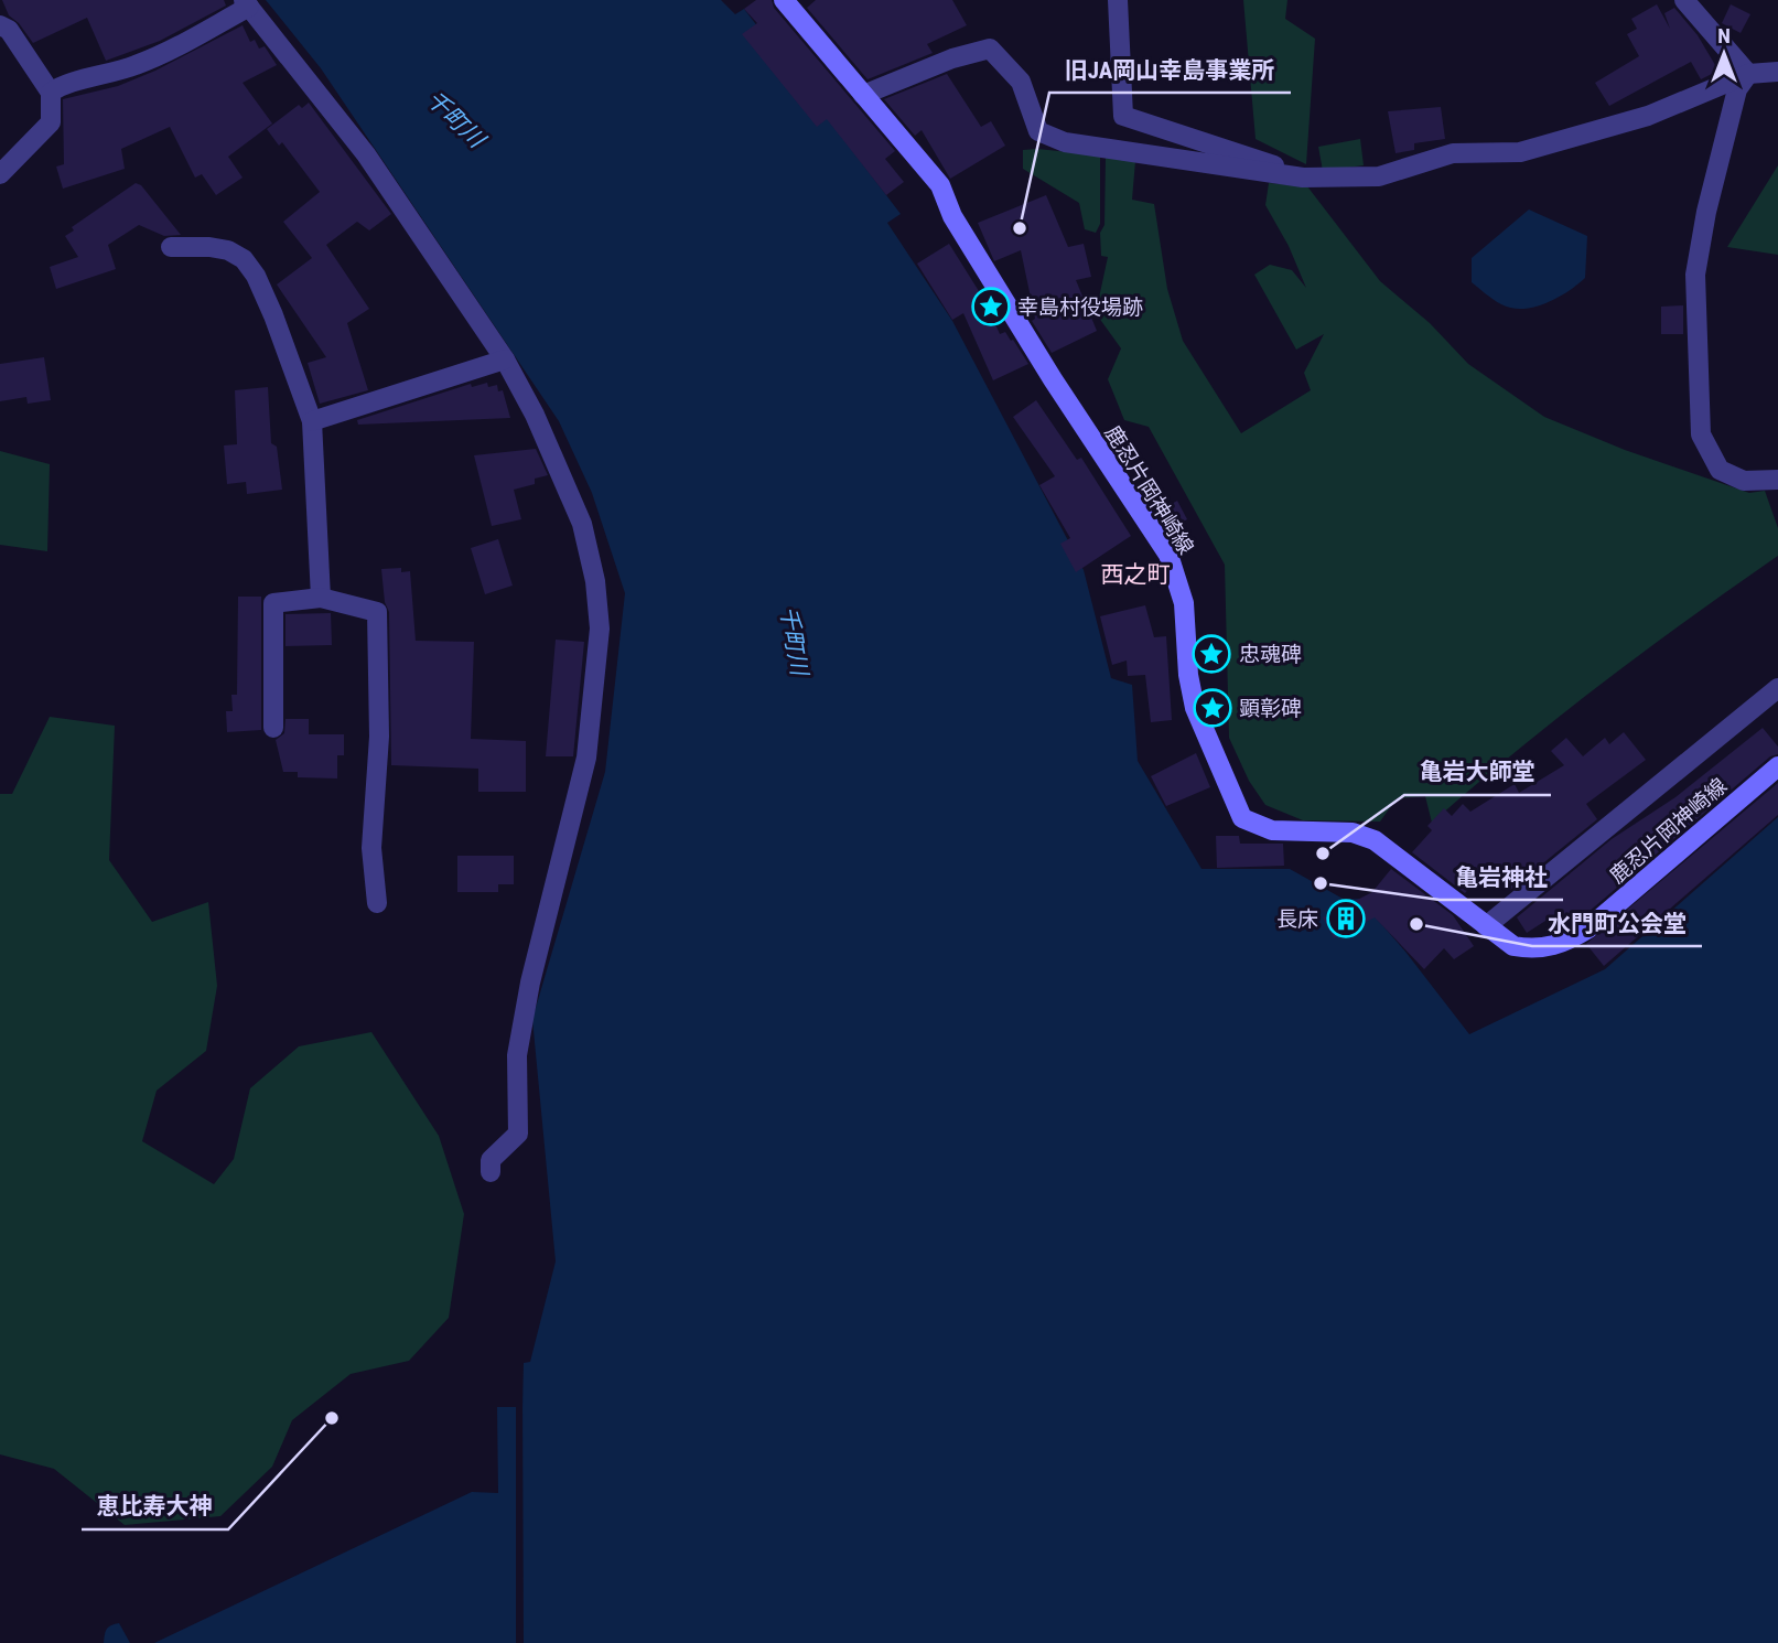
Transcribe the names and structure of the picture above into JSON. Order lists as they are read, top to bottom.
{
  "streets": {
    "main road": ["鹿忍片岡神崎線"]
  },
  "districts": ["西之町"],
  "water": ["千町川"],
  "places": {
    "other": [
      "旧JA岡山幸島事業所",
      "亀岩大師堂",
      "亀岩神社",
      "水門町公会堂",
      "恵比寿大神"
    ],
    "place": ["幸島村役場跡", "忠魂碑", "顕彰碑"],
    "building": ["長床"]
  },
  "north": "top"
}
